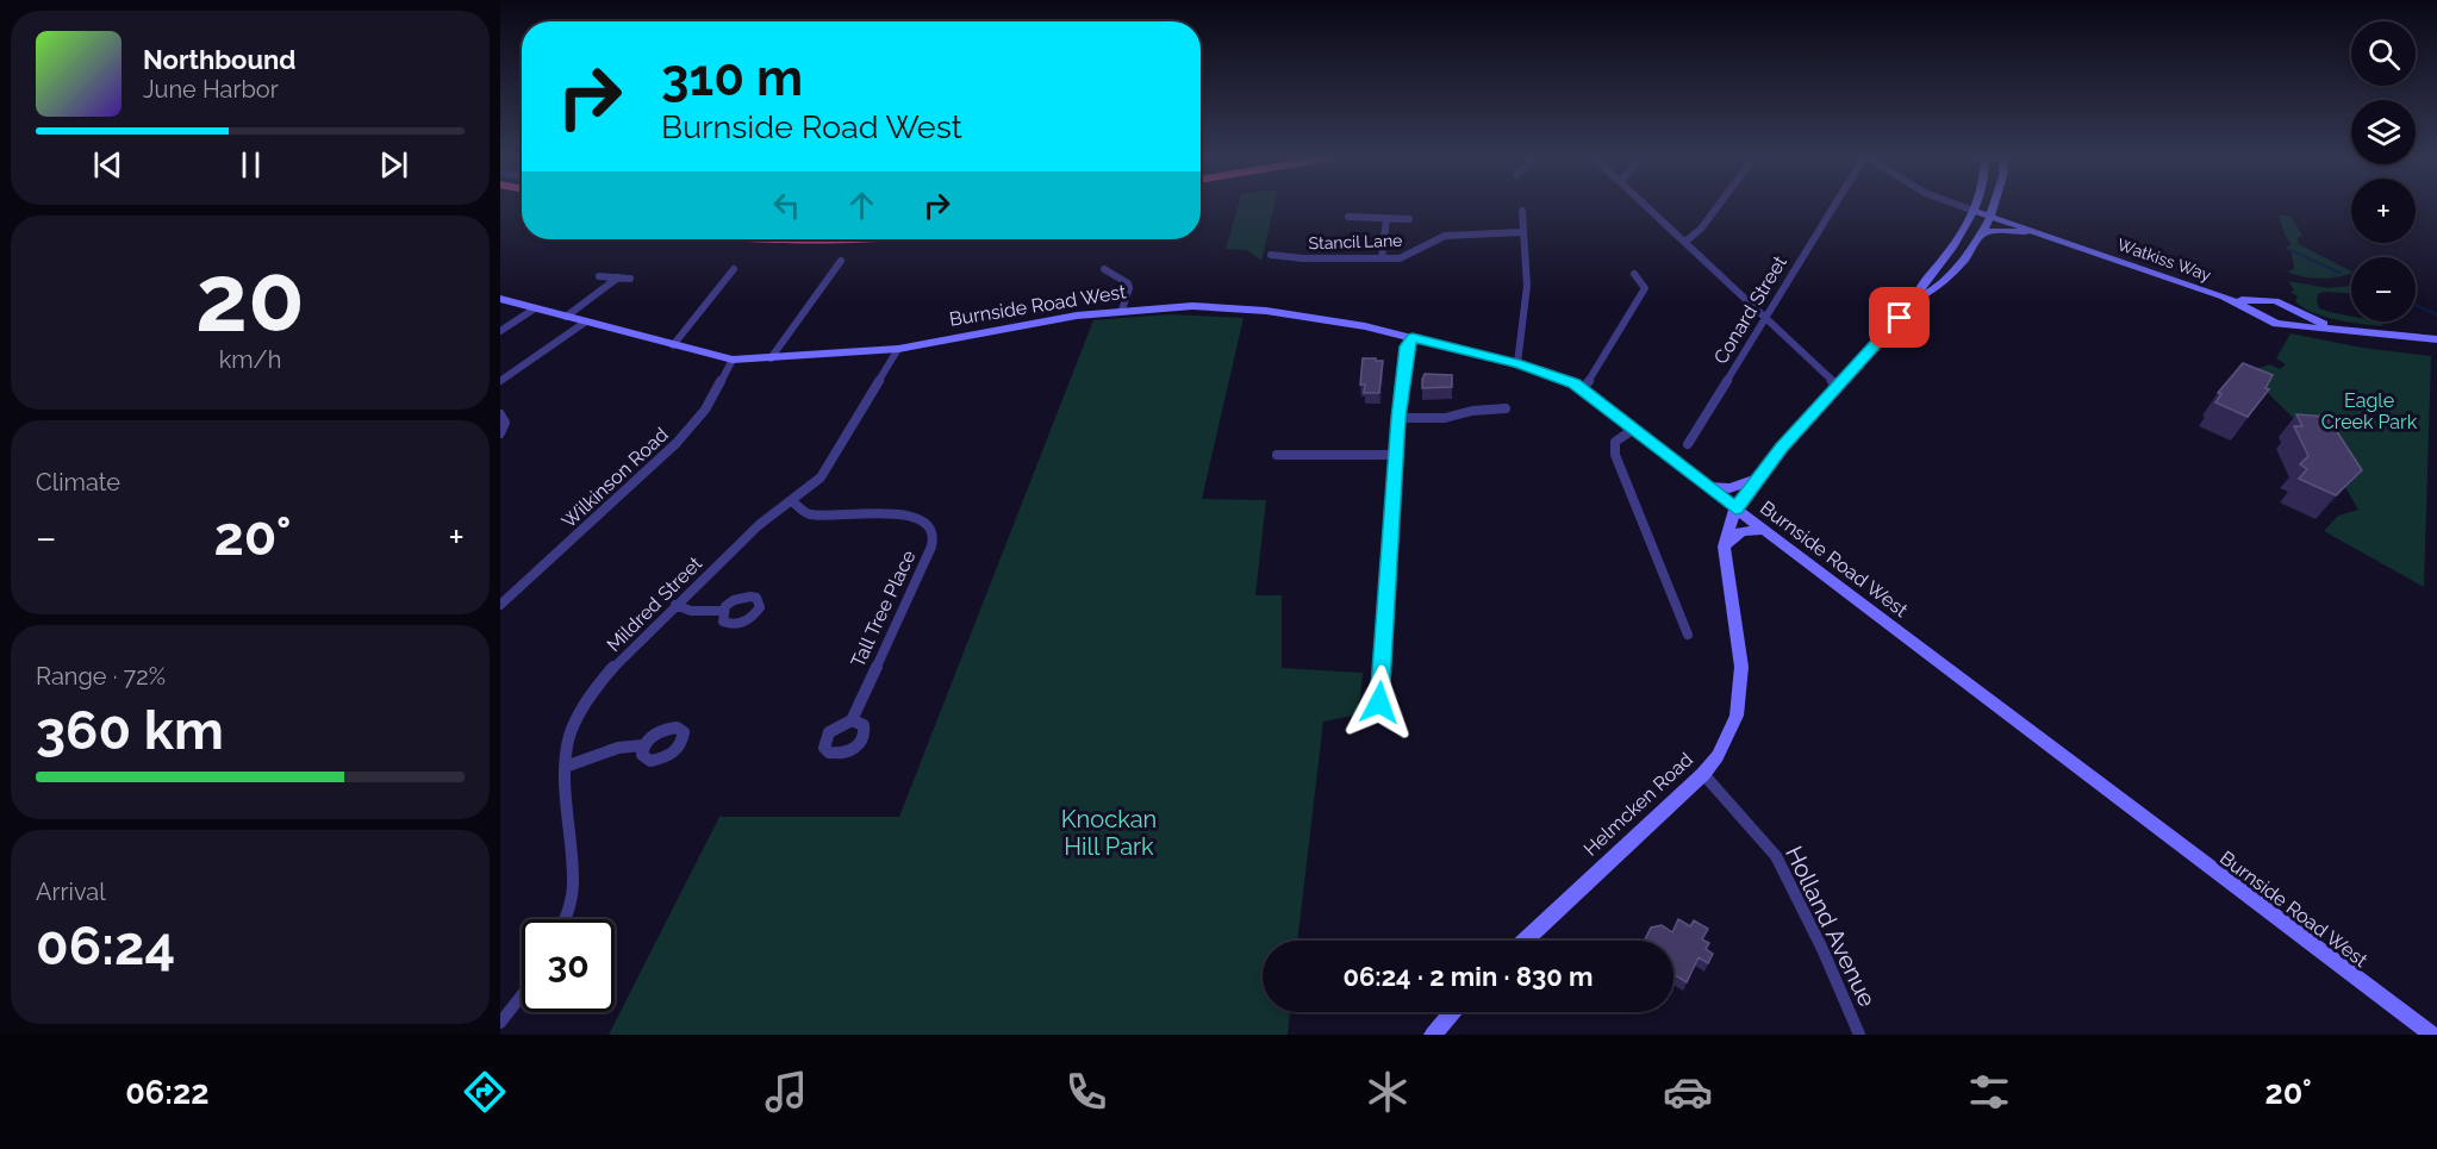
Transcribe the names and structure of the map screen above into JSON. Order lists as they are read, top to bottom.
{
  "streets": {
    "street": [
      "Stancil Lane",
      "Watkiss Way",
      "Burnside Road West",
      "Conard Street",
      "Wilkinson Road",
      "Mildred Street",
      "Tall Tree Place",
      "Helmcken Road",
      "Holland Avenue"
    ]
  },
  "crossings": [
    ["Watkiss Way", "Helmcken Road"],
    ["Burnside Road West", "Wilkinson Road"],
    ["Burnside Road West", "Mildred Street"],
    ["Burnside Road West", "Helmcken Road"],
    ["Mildred Street", "Tall Tree Place"],
    ["Helmcken Road", "Holland Avenue"]
  ],
  "parks": ["Eagle Creek Park", "Knockan Hill Park"],
  "page": {
    "map_buttons": ["+", "−"],
    "turn": ["310 m", "Burnside Road West"],
    "song": ["Northbound", "June Harbor"],
    "tile": [
      ["20", "km/h"],
      "Climate",
      ["Range · 72%", "360 km"],
      ["Arrival", "06:24"]
    ],
    "heat": ["−", "20°", "+"],
    "limit": "30",
    "trip": "06:24 · 2 min · 830 m",
    "tabs": ["06:22", "20°"]
  }
}
